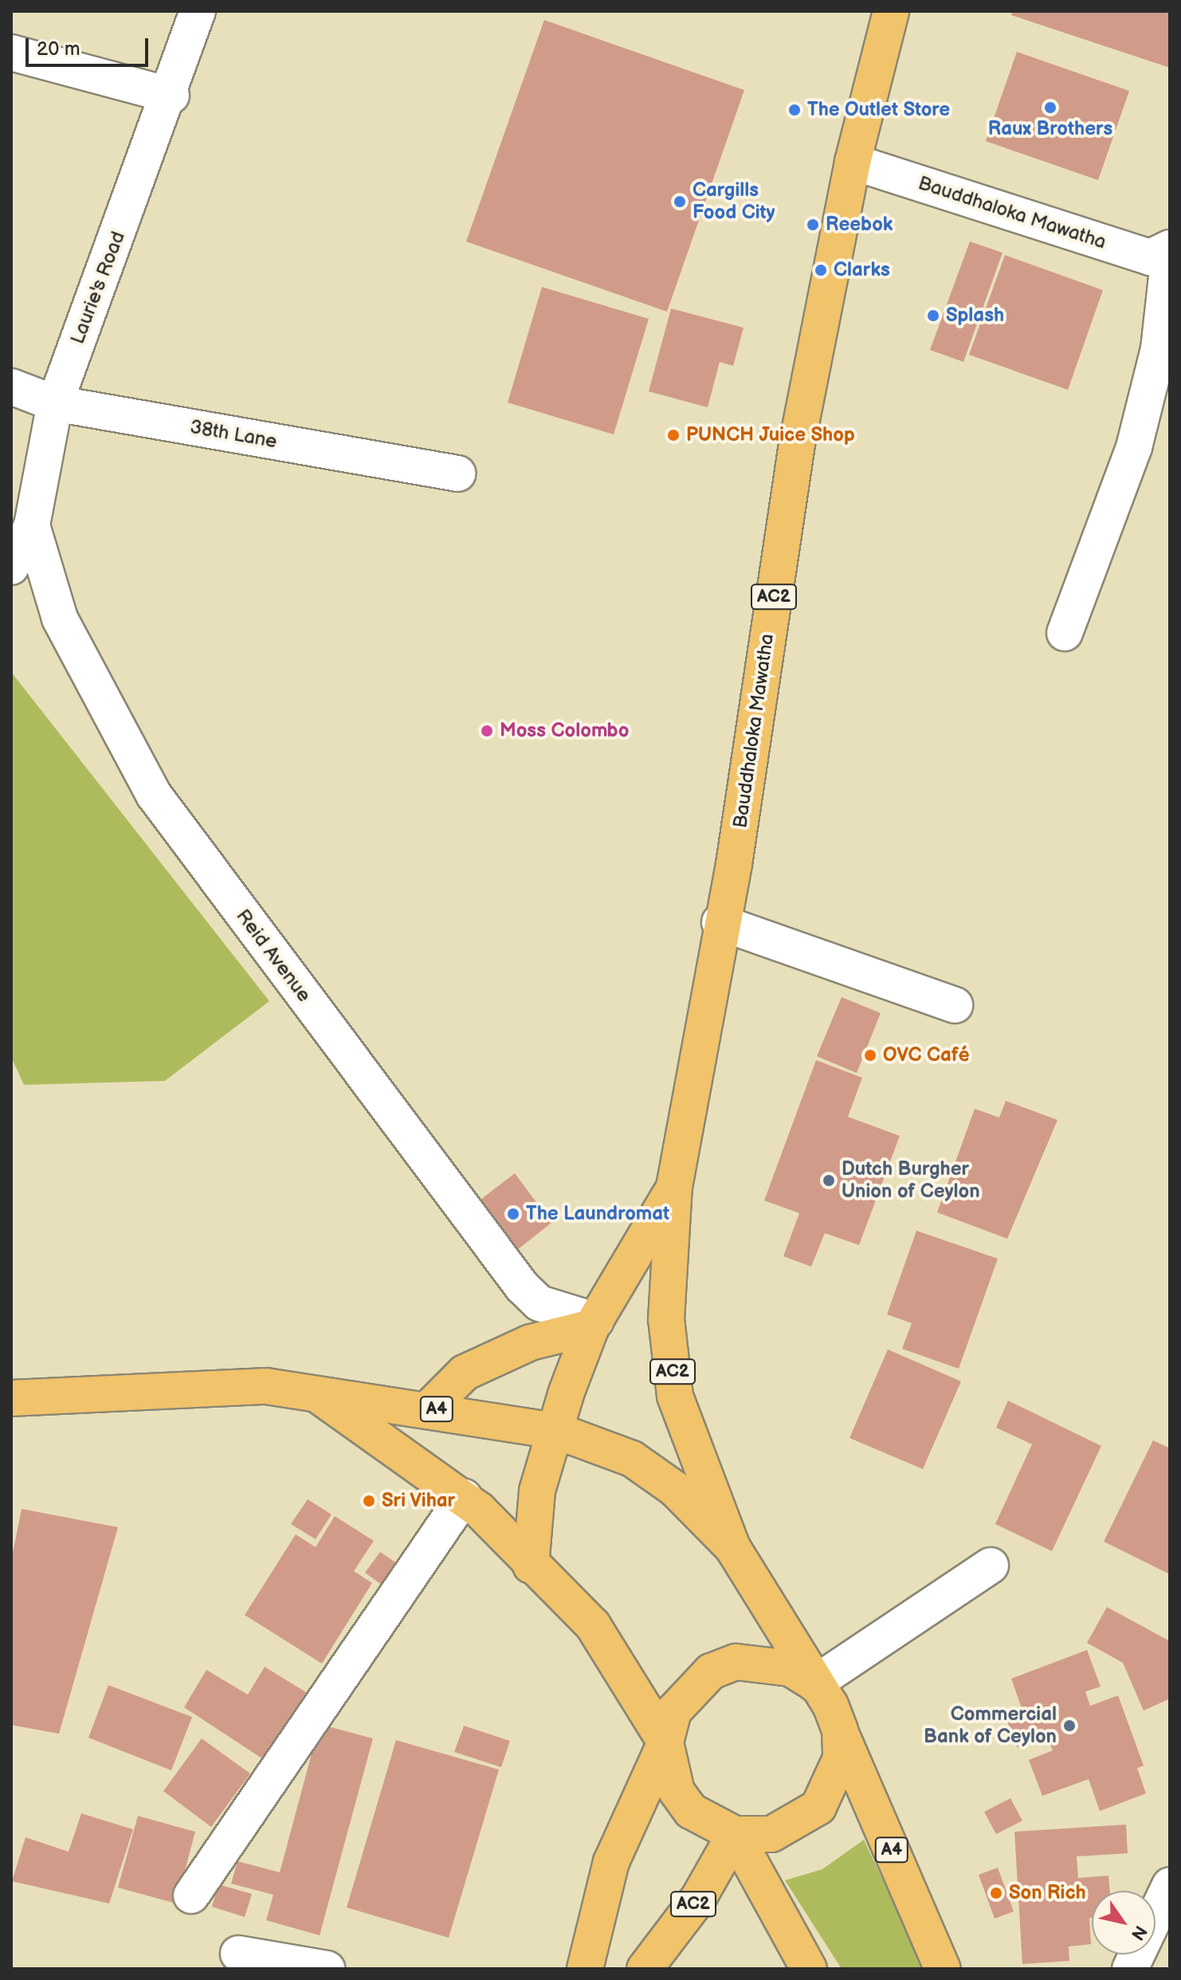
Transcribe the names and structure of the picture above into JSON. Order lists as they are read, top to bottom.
{
  "streets": {
    "main road": ["Bauddhaloka Mawatha", "AC2", "A4"],
    "street": ["Laurie's Road", "38th Lane", "Reid Avenue"]
  },
  "crossings": [
    ["Bauddhaloka Mawatha", "Reid Avenue"],
    ["Bauddhaloka Mawatha", "A4"],
    ["Laurie's Road", "38th Lane"],
    ["Laurie's Road", "Reid Avenue"],
    ["AC2", "A4"]
  ],
  "places": [
    "Raux Brothers",
    "The Outlet Store",
    "Cargills Food City",
    "Reebok",
    "Clarks",
    "Splash",
    "PUNCH Juice Shop",
    "Moss Colombo",
    "OVC Café",
    "Dutch Burgher Union of Ceylon",
    "The Laundromat",
    "Sri Vihar",
    "Commercial Bank of Ceylon",
    "Son Rich"
  ],
  "scale_bar": "20 m",
  "north": "bottom right"
}
